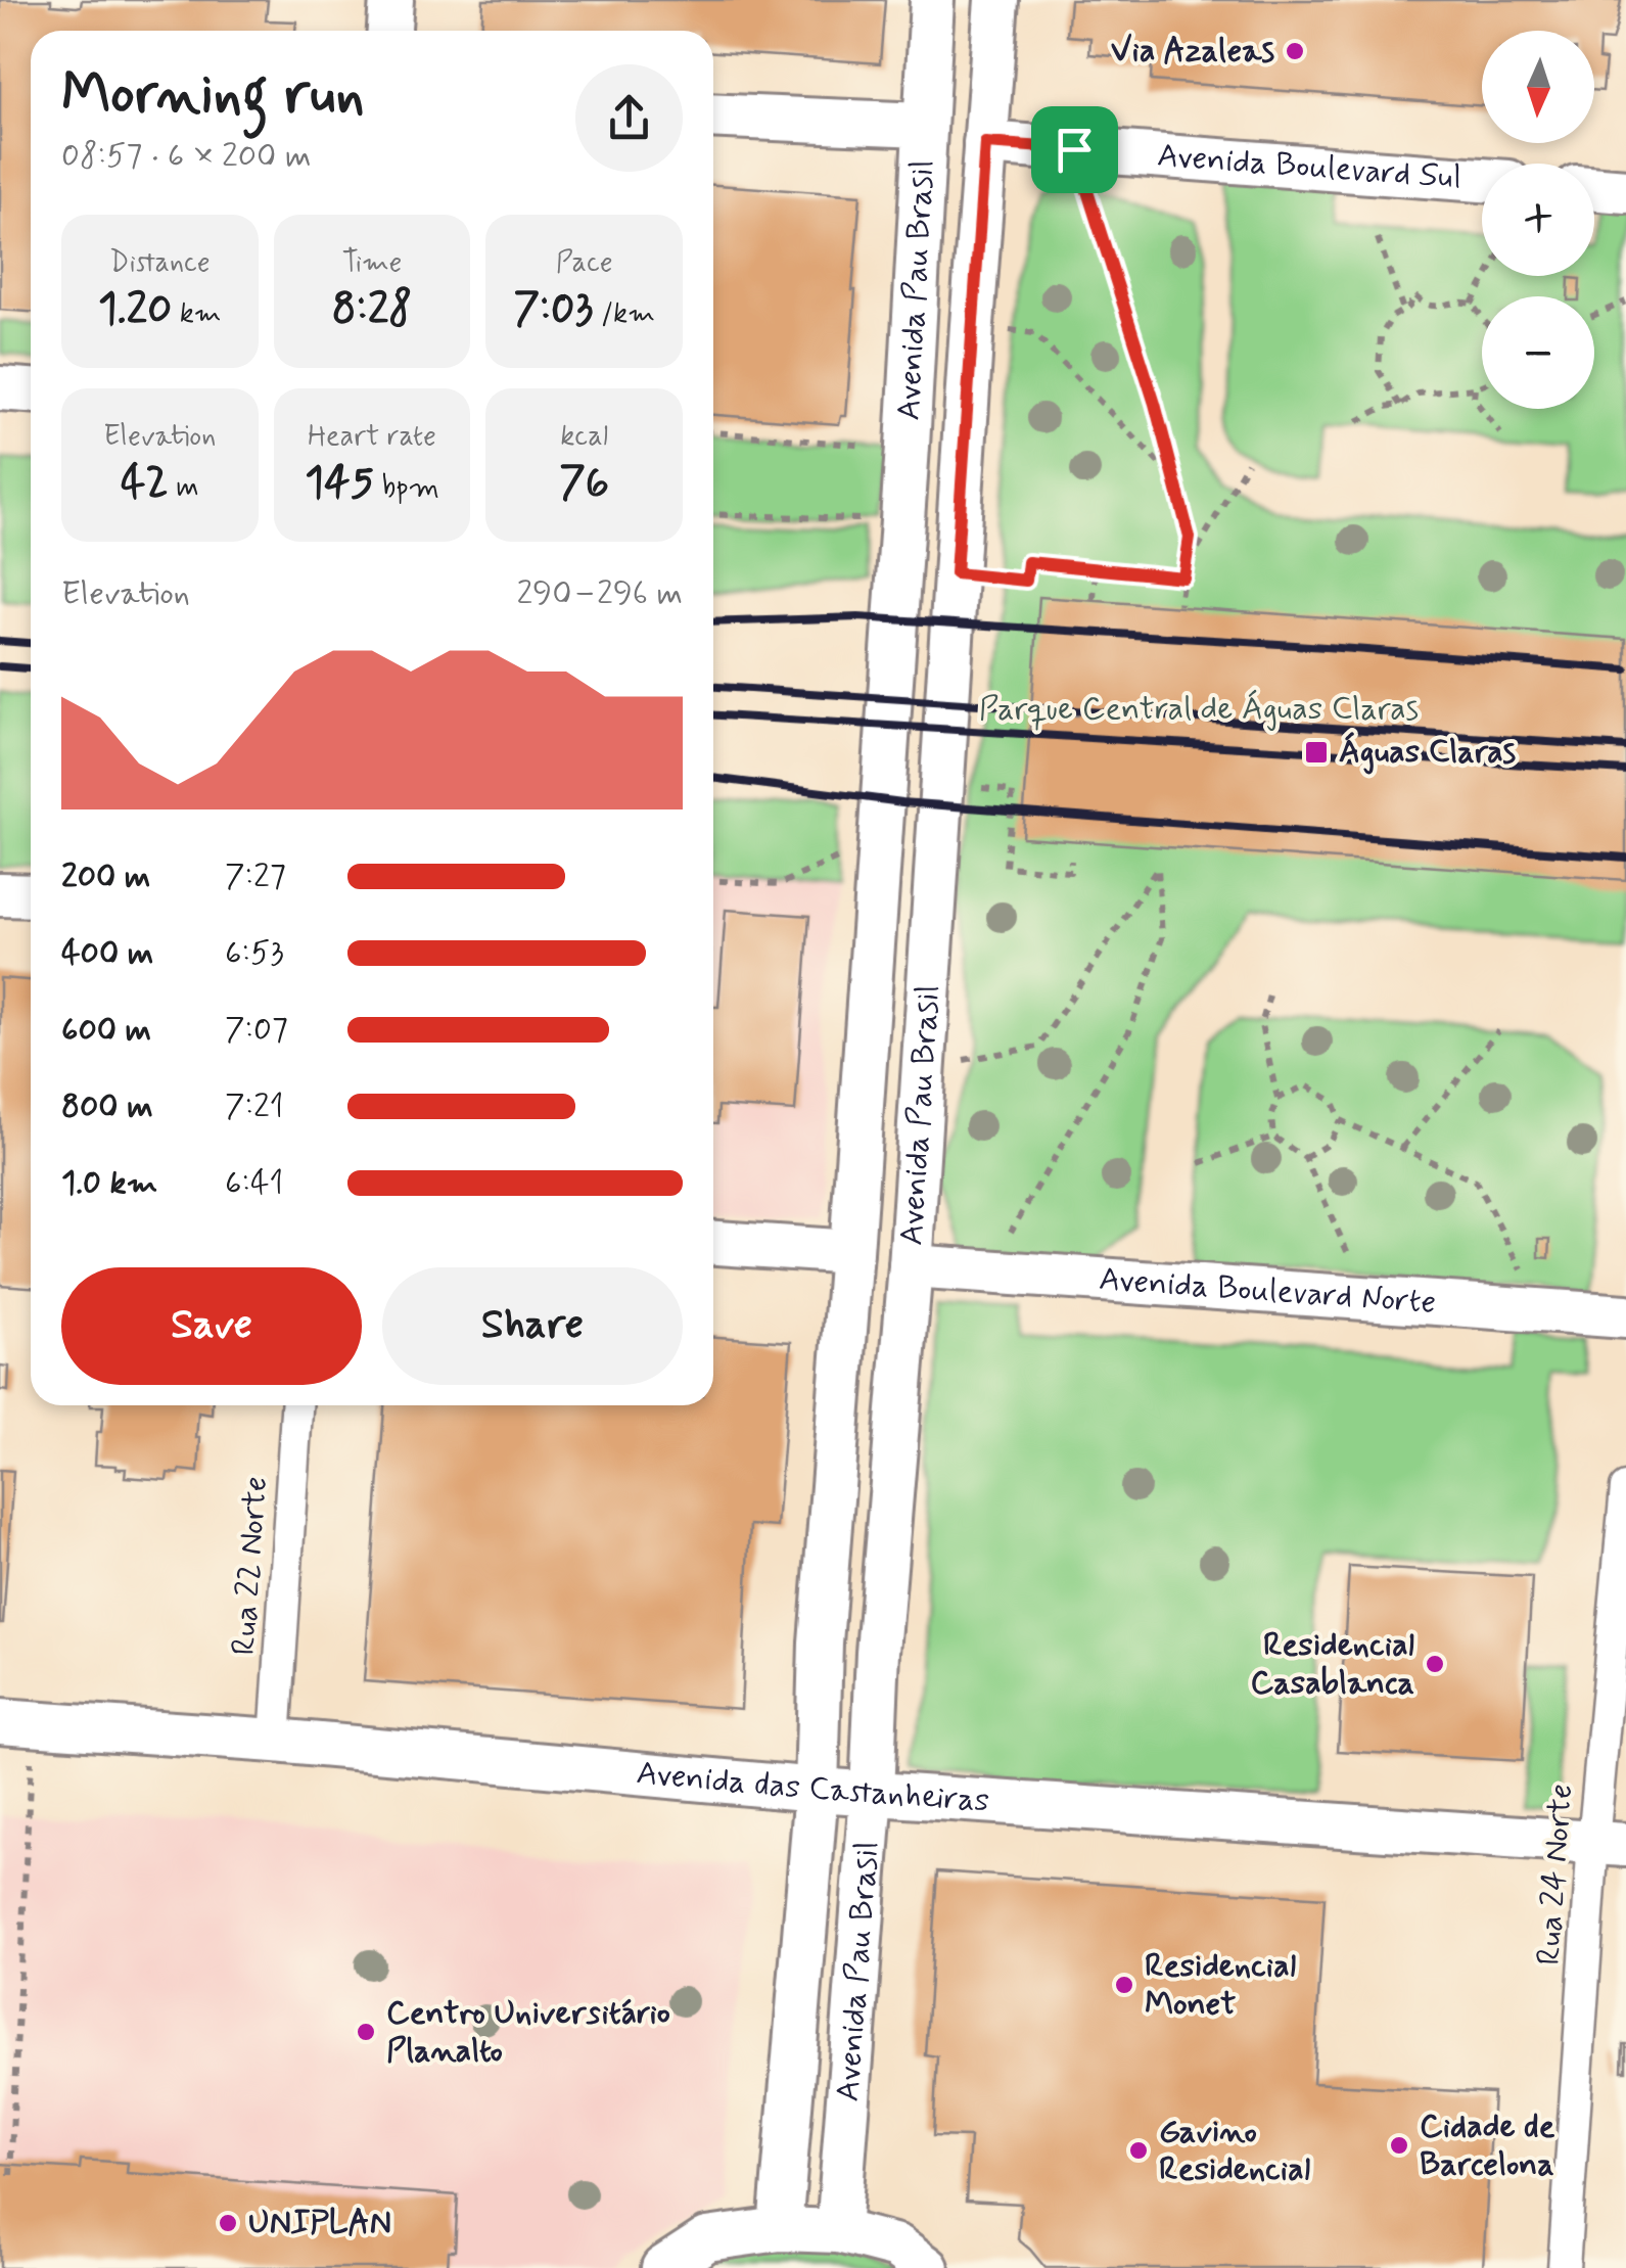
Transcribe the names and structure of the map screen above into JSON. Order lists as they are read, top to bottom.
{
  "streets": {
    "street": [
      "Avenida Boulevard Sul",
      "Avenida Pau Brasil",
      "Avenida Boulevard Norte",
      "Rua 22 Norte",
      "Avenida das Castanheiras",
      "Rua 24 Norte"
    ]
  },
  "crossings": [
    ["Avenida Boulevard Sul", "Avenida Pau Brasil"],
    ["Avenida Pau Brasil", "Avenida Boulevard Norte"],
    ["Avenida Pau Brasil", "Avenida das Castanheiras"],
    ["Rua 22 Norte", "Avenida das Castanheiras"],
    ["Avenida das Castanheiras", "Rua 24 Norte"]
  ],
  "parks": ["Parque Central de Águas Claras"],
  "places": {
    "other": [
      "Via Azaleas",
      "Residencial Casablanca",
      "Residencial Monet",
      "Centro Universitário Planalto",
      "Cidade de Barcelona",
      "Gavino Residencial",
      "UNIPLAN"
    ],
    "transit": ["Águas Claras"]
  },
  "north": "bottom",
  "page": {
    "map_buttons": ["+", "−"],
    "heading": ["Morning run", "08:57 · 6 × 200 m"],
    "stats": [
      ["Distance", "1.20 km"],
      ["Time", "8:28"],
      ["Pace", "7:03 /km"],
      ["Elevation", "42 m"],
      ["Heart rate", "145 bpm"],
      ["kcal", "76"]
    ],
    "chart": ["Elevation", "290–296 m"],
    "list": [
      {
        "name": "200 m",
        "note": "7:27"
      },
      {
        "name": "400 m",
        "note": "6:53"
      },
      {
        "name": "600 m",
        "note": "7:07"
      },
      {
        "name": "800 m",
        "note": "7:21"
      },
      {
        "name": "1.0 km",
        "note": "6:41"
      }
    ],
    "buttons": ["Save", "Share"]
  }
}
